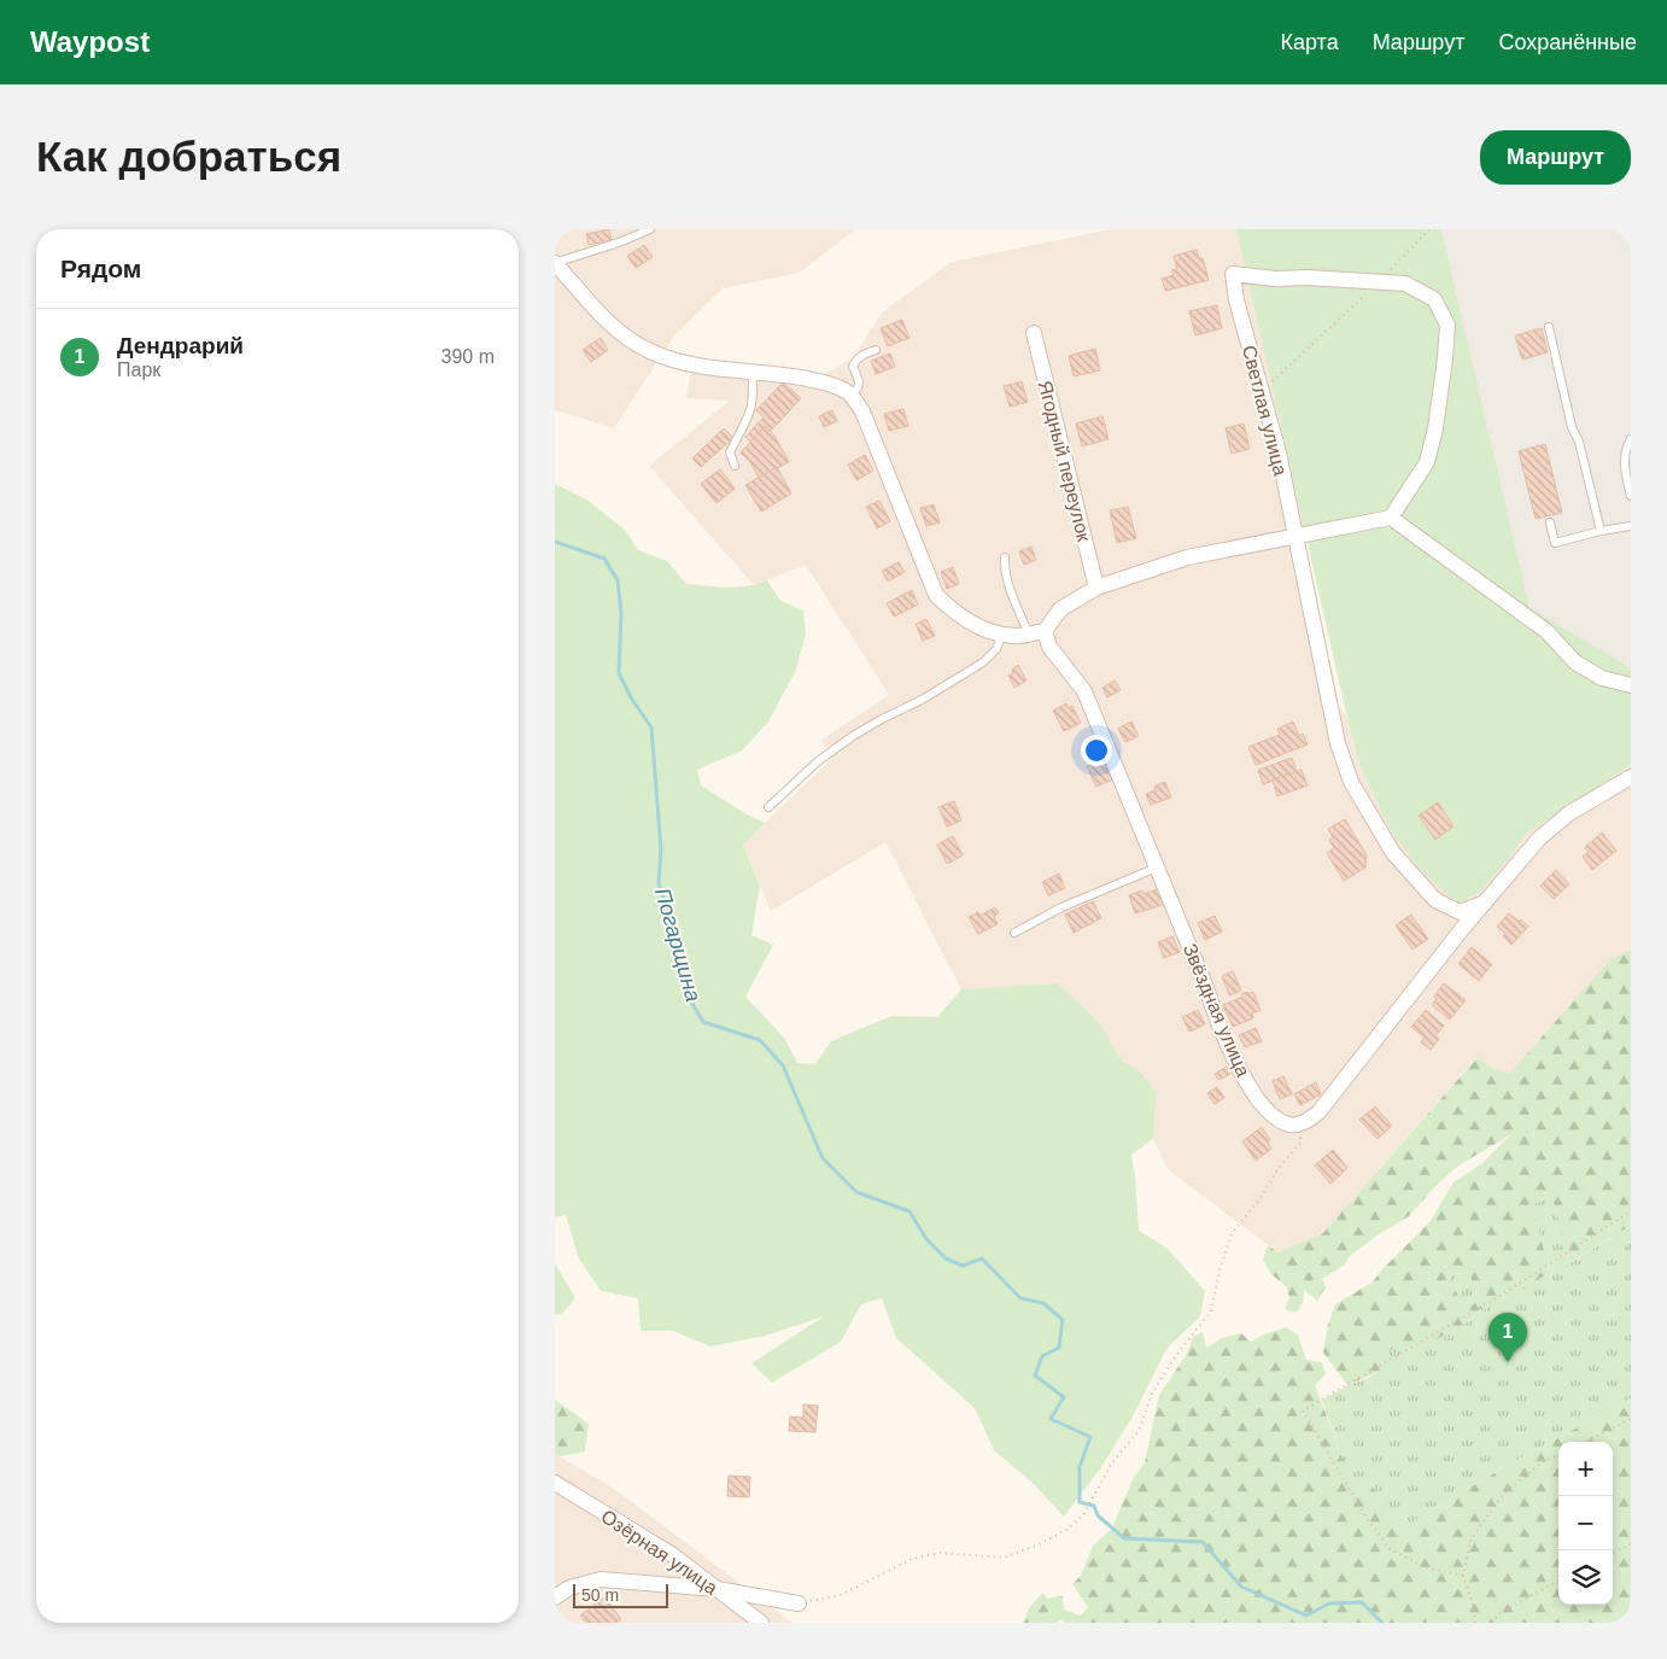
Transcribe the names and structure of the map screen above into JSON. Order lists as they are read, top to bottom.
{
  "streets": {
    "street": [
      "Светлая улица",
      "Ягодный переулок",
      "Звёздная улица",
      "Озёрная улица"
    ]
  },
  "water": ["Погарщина"],
  "scale_bar": "50 m",
  "page": {
    "header": "Waypost",
    "nav": ["Карта", "Маршрут", "Сохранённые"],
    "buttons": "Маршрут",
    "title": "Как добраться",
    "heading": "Рядом",
    "list": [
      {
        "mark": "1",
        "name": "Дендрарий",
        "note": "Парк",
        "value": "390 m"
      }
    ],
    "pins": "1",
    "map_buttons": ["+", "−"],
    "scale": "50 m"
  }
}
